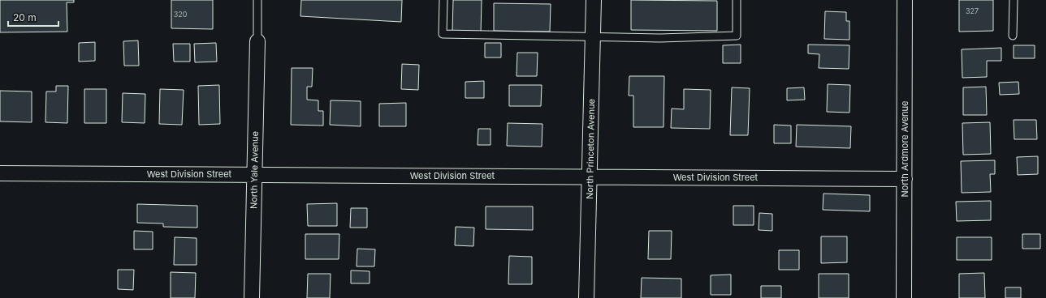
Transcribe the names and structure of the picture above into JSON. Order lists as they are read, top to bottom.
{
  "streets": {
    "street": [
      "North Princeton Avenue",
      "North Ardmore Avenue",
      "North Yale Avenue",
      "West Division Street"
    ]
  },
  "crossings": [
    ["North Princeton Avenue", "West Division Street"],
    ["North Ardmore Avenue", "West Division Street"],
    ["North Yale Avenue", "West Division Street"]
  ],
  "house_numbers": ["327", "320"],
  "scale_bar": "20 m"
}
